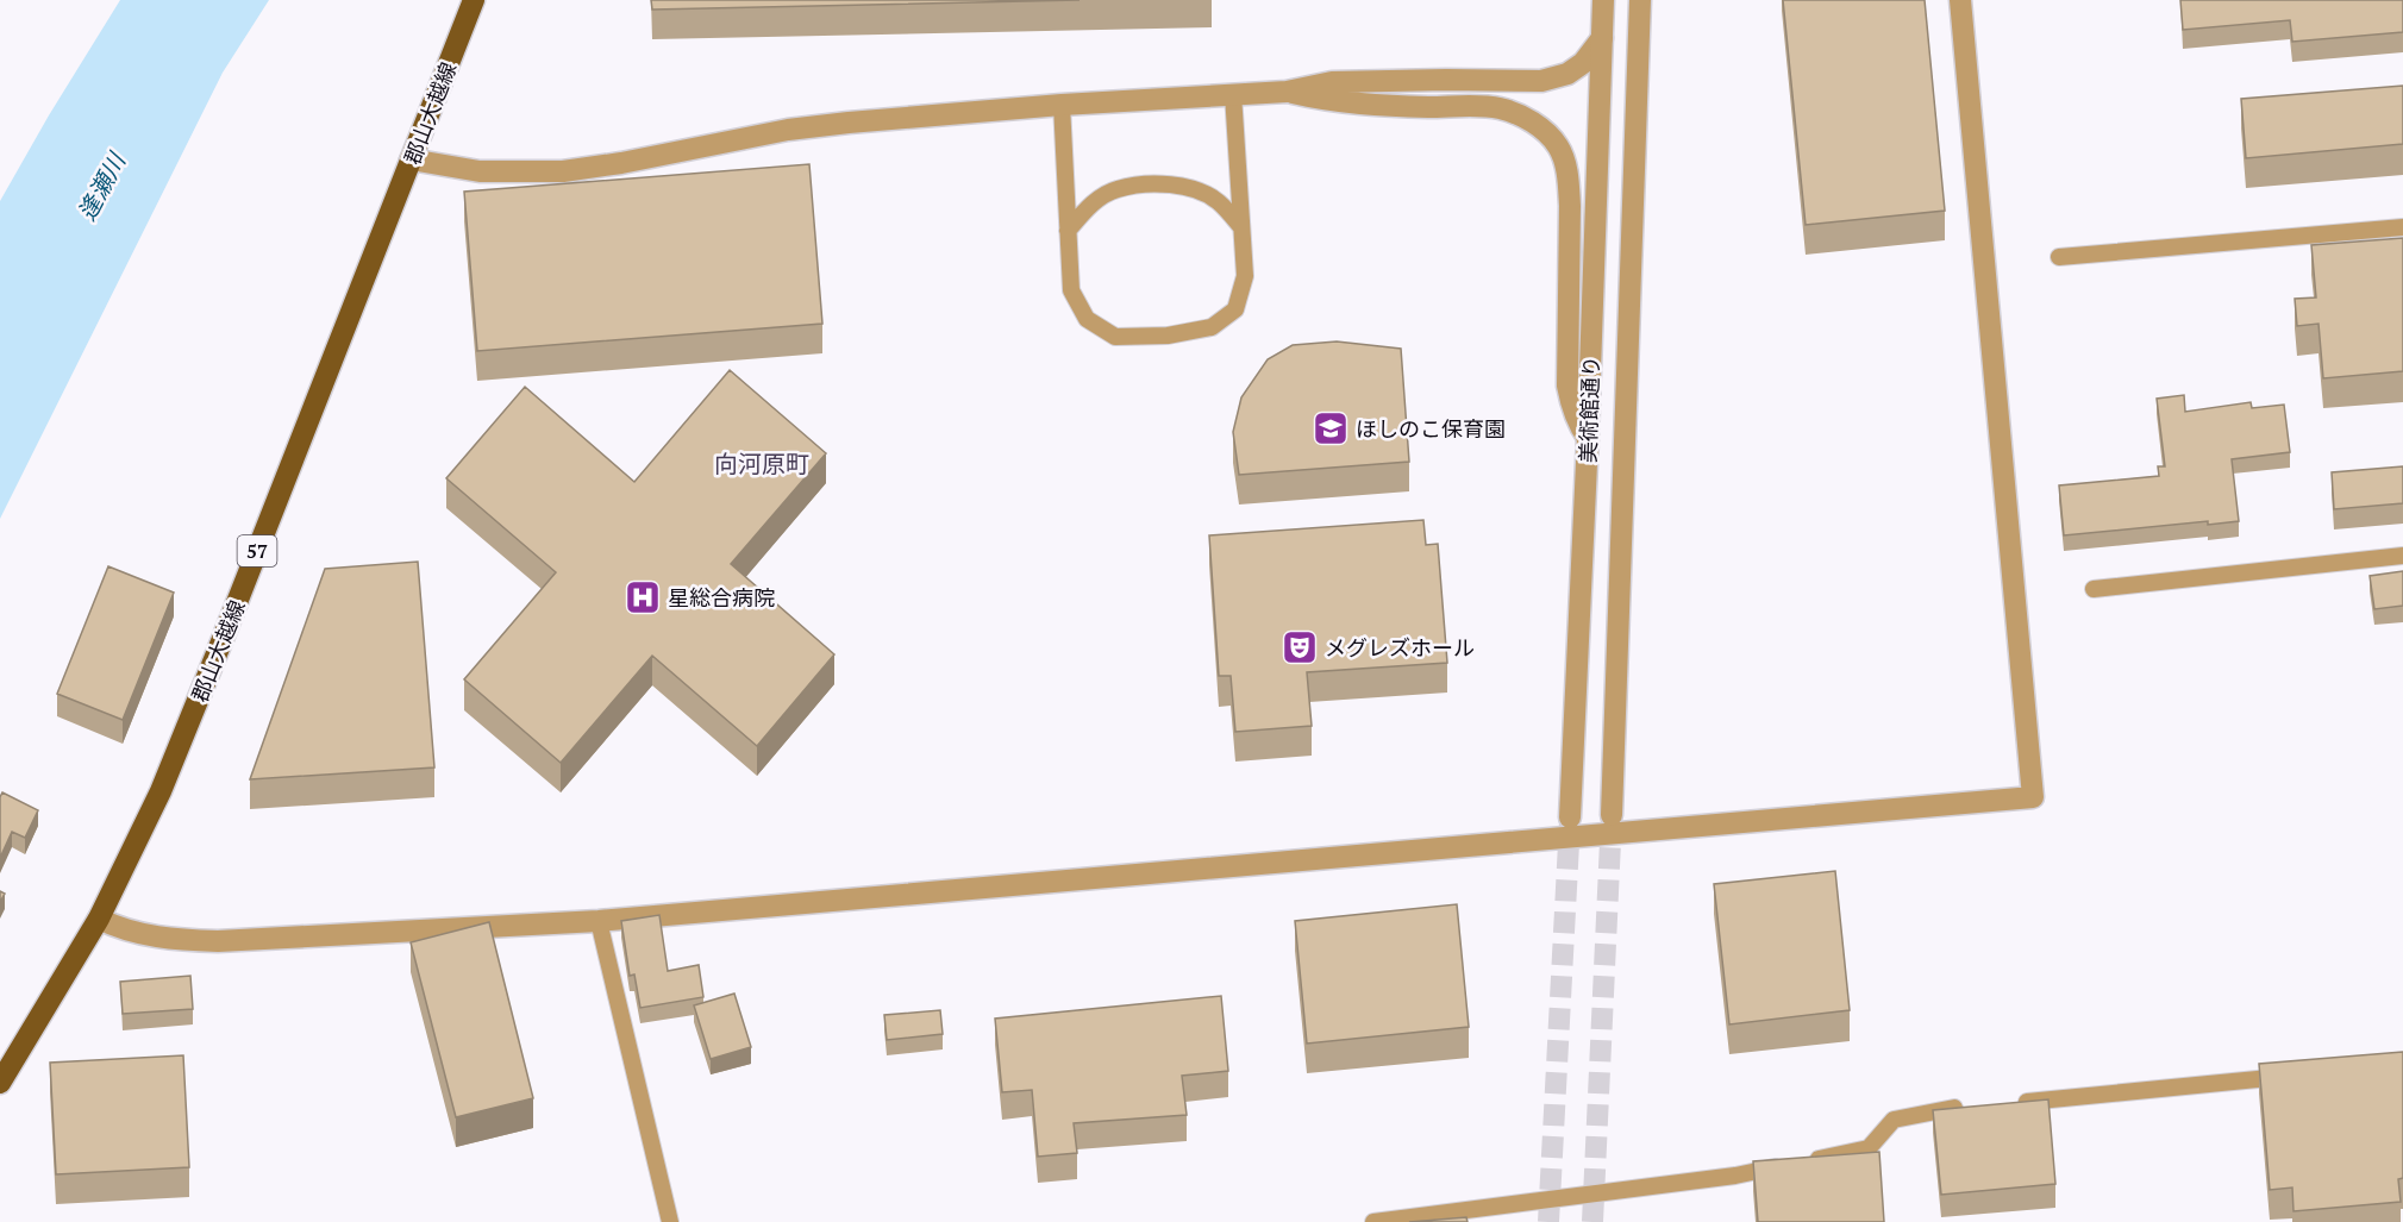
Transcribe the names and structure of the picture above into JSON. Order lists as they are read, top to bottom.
{
  "streets": {
    "main road": ["郡山大越線", "57"],
    "street": ["美術館通り"]
  },
  "districts": ["向河原町"],
  "water": ["逢瀬川"],
  "places": {
    "school or university": ["ほしのこ保育園"],
    "hospital": ["星総合病院"],
    "theatre": ["メグレズホール"]
  }
}
